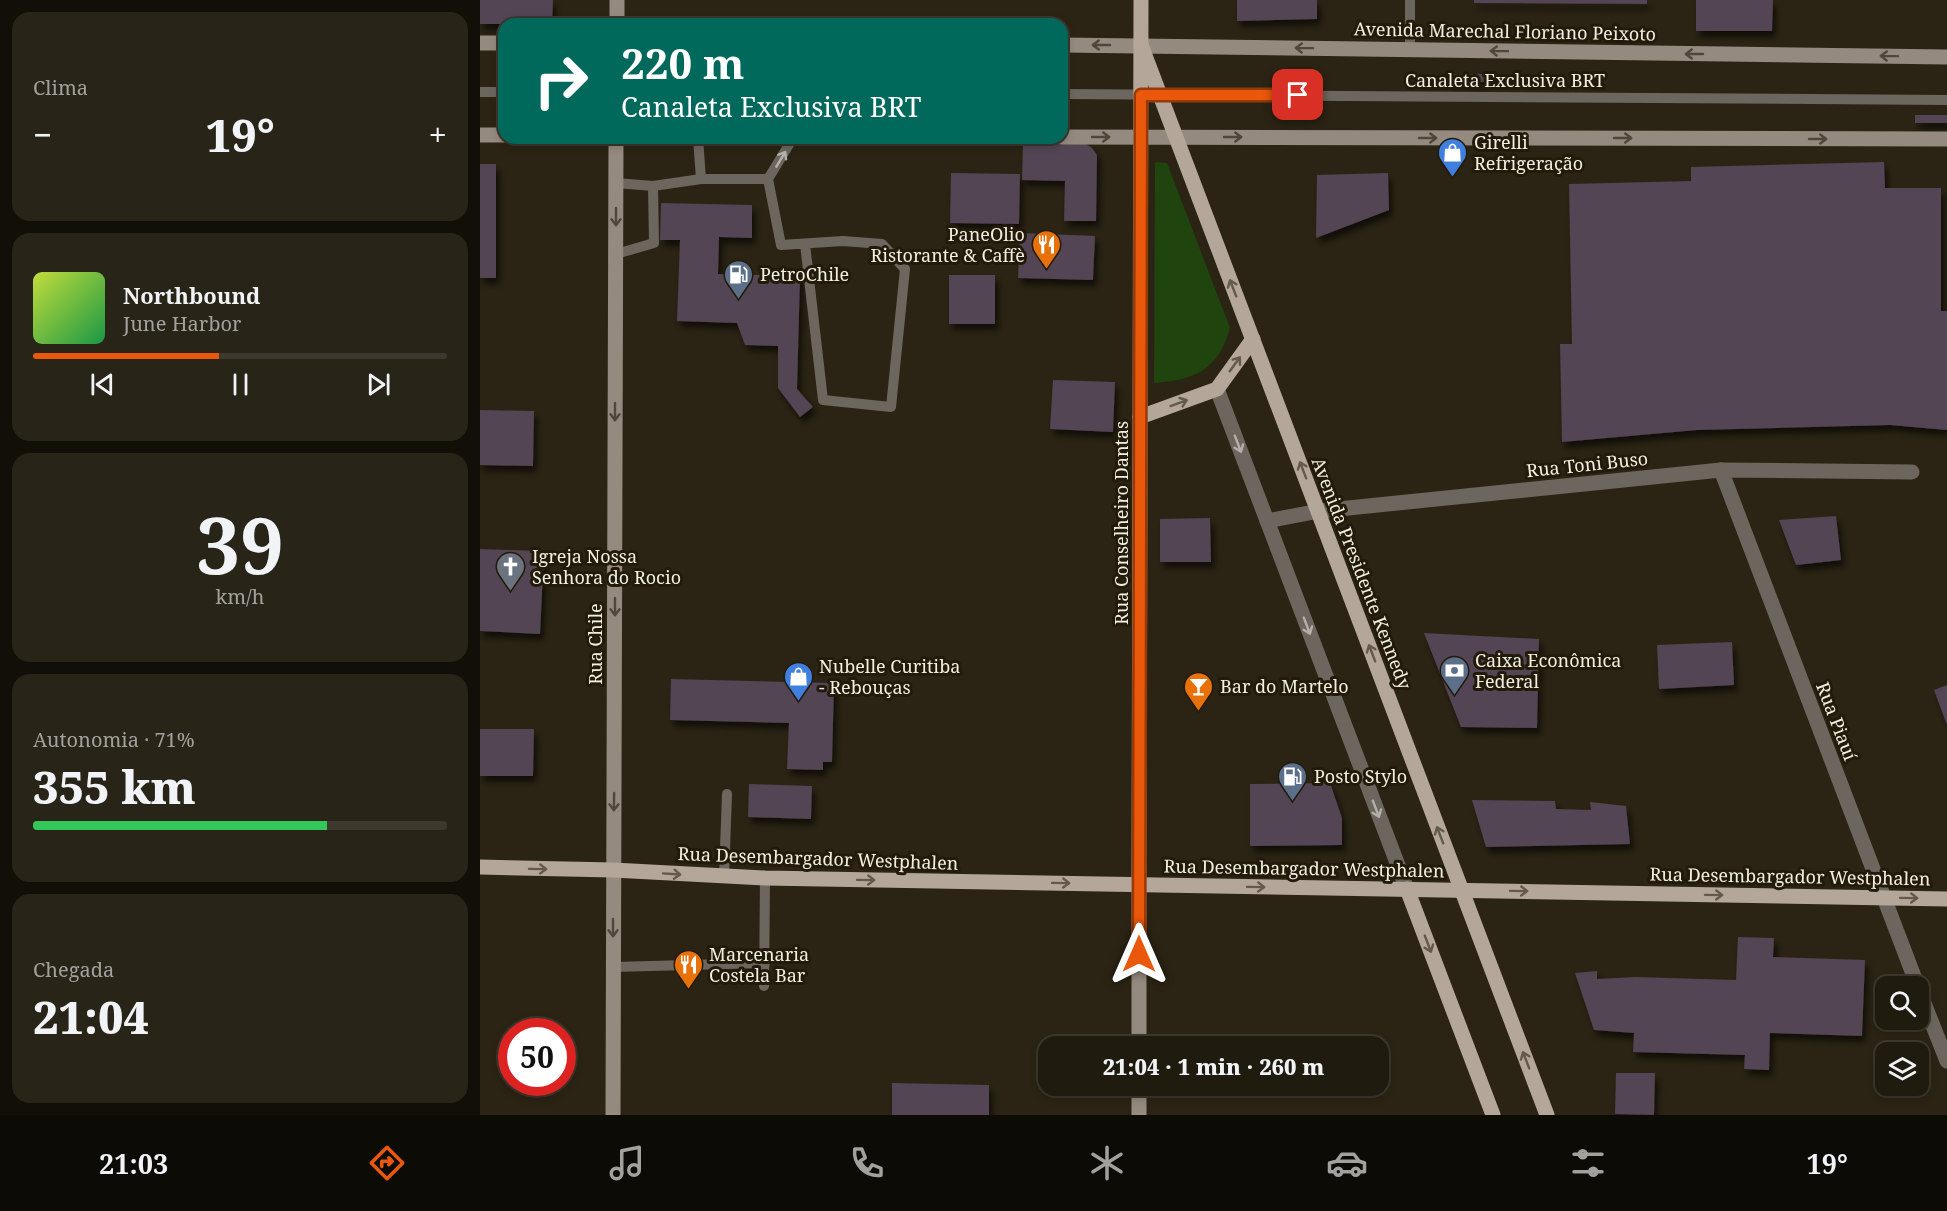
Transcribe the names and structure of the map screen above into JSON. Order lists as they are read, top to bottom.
{
  "streets": {
    "main road": ["Rua Conselheiro Dantas", "Avenida Presidente Kennedy", "Rua Desembargador Westphalen"],
    "street": [
      "Avenida Marechal Floriano Peixoto",
      "Rua Toni Buso",
      "Rua Chile",
      "Rua Piauí"
    ],
    "lane": ["Canaleta Exclusiva BRT"]
  },
  "crossings": [
    ["Avenida Marechal Floriano Peixoto", "Rua Conselheiro Dantas"],
    ["Avenida Marechal Floriano Peixoto", "Avenida Presidente Kennedy"],
    ["Canaleta Exclusiva BRT", "Rua Conselheiro Dantas"],
    ["Canaleta Exclusiva BRT", "Avenida Presidente Kennedy"],
    ["Rua Toni Buso", "Avenida Presidente Kennedy"],
    ["Rua Toni Buso", "Rua Piauí"],
    ["Rua Conselheiro Dantas", "Avenida Presidente Kennedy"],
    ["Rua Conselheiro Dantas", "Rua Desembargador Westphalen"],
    ["Avenida Presidente Kennedy", "Rua Desembargador Westphalen"],
    ["Rua Chile", "Rua Desembargador Westphalen"],
    ["Rua Piauí", "Rua Desembargador Westphalen"]
  ],
  "one_way": ["Avenida Presidente Kennedy", "Rua Chile", "Rua Desembargador Westphalen"],
  "places": {
    "shop": ["Girelli Refrigeração", "Nubelle Curitiba - Rebouças"],
    "restaurant": ["PaneOlio Ristorante & Caffè", "Marcenaria Costela Bar"],
    "fuel station": ["PetroChile", "Posto Stylo"],
    "church": ["Igreja Nossa Senhora do Rocio"],
    "bank": ["Caixa Econômica Federal"],
    "bar": ["Bar do Martelo"]
  },
  "page": {
    "tile": [
      "Clima",
      ["39", "km/h"],
      ["Autonomia · 71%", "355 km"],
      ["Chegada", "21:04"]
    ],
    "turn": ["220 m", "Canaleta Exclusiva BRT"],
    "heat": ["−", "19°", "+"],
    "song": ["Northbound", "June Harbor"],
    "limit": "50",
    "trip": "21:04 · 1 min · 260 m",
    "tabs": ["21:03", "19°"]
  }
}
